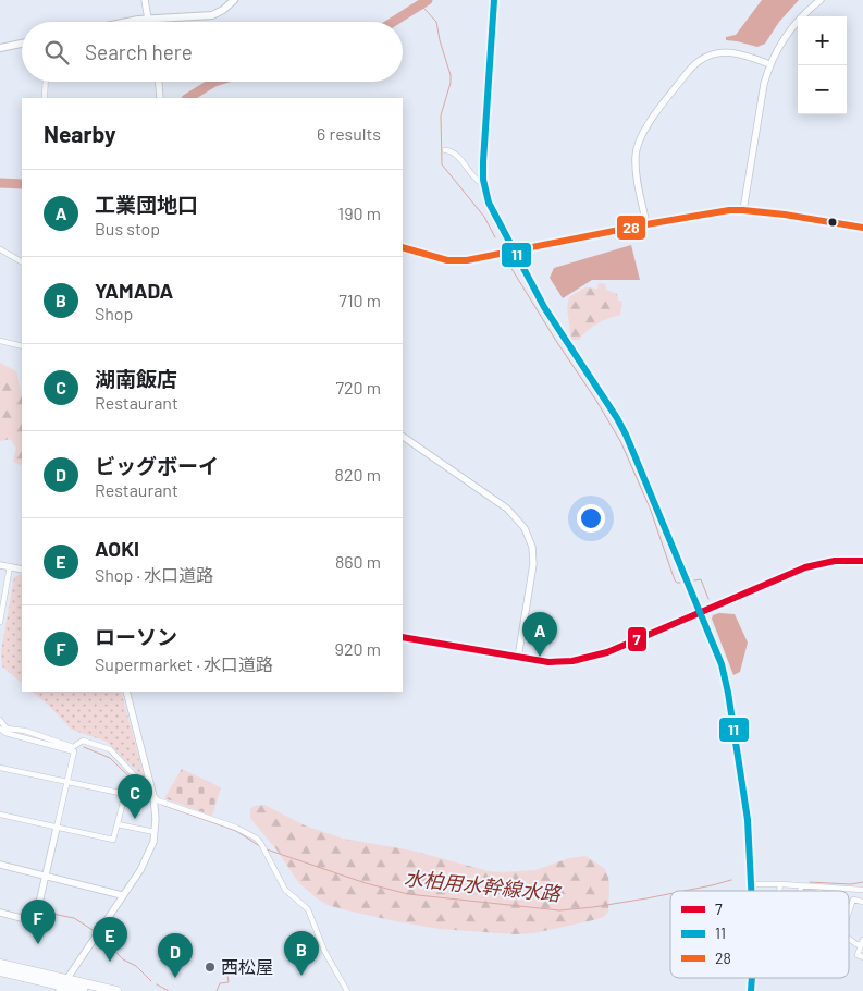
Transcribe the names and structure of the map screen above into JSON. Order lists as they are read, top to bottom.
{
  "water": ["水柏用水幹線水路"],
  "places": ["西松屋"],
  "lines": ["transit line 11", "transit line 28", "transit line 7"],
  "legend": ["7", "11", "28"],
  "page": {
    "map_buttons": ["+", "−"],
    "search": "Search here",
    "heading": ["Nearby", "6 results"],
    "list": [
      {
        "mark": "A",
        "name": "工業団地口",
        "note": "Bus stop",
        "value": "190 m"
      },
      {
        "mark": "B",
        "name": "YAMADA",
        "note": "Shop",
        "value": "710 m"
      },
      {
        "mark": "C",
        "name": "湖南飯店",
        "note": "Restaurant",
        "value": "720 m"
      },
      {
        "mark": "D",
        "name": "ビッグボーイ",
        "note": "Restaurant",
        "value": "820 m"
      },
      {
        "mark": "E",
        "name": "AOKI",
        "note": "Shop · 水口道路",
        "value": "860 m"
      },
      {
        "mark": "F",
        "name": "ローソン",
        "note": "Supermarket · 水口道路",
        "value": "920 m"
      }
    ],
    "pins": [
      "A",
      "C",
      "F",
      "E",
      "B",
      "D"
    ]
  }
}
